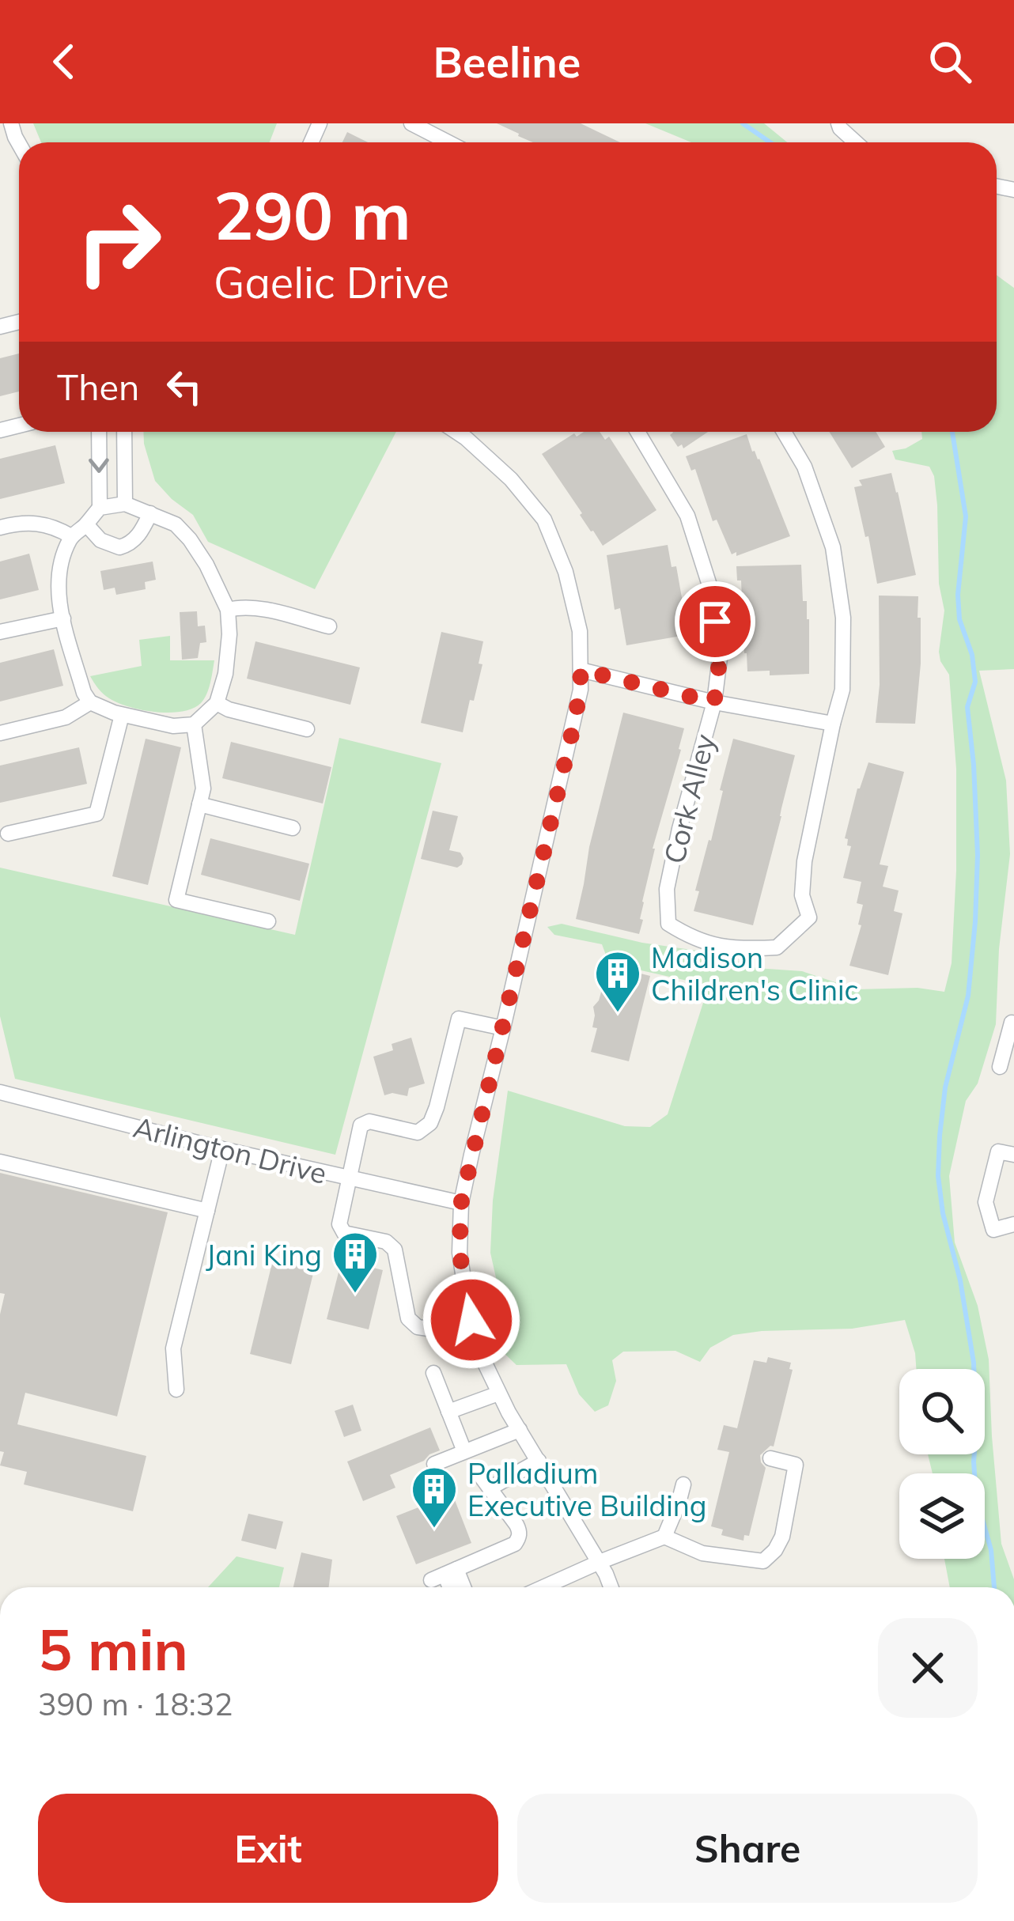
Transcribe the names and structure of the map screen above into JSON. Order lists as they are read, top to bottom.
{
  "streets": {
    "street": ["Cork Alley", "Arlington Drive"]
  },
  "places": {
    "building": ["Madison Children's Clinic", "Jani King", "Palladium Executive Building"]
  },
  "page": {
    "header": "Beeline",
    "turn": ["290 m", "Gaelic Drive"],
    "then": "Then",
    "heading": ["5 min", "390 m · 18:32"],
    "buttons": ["Exit", "Share"]
  }
}
